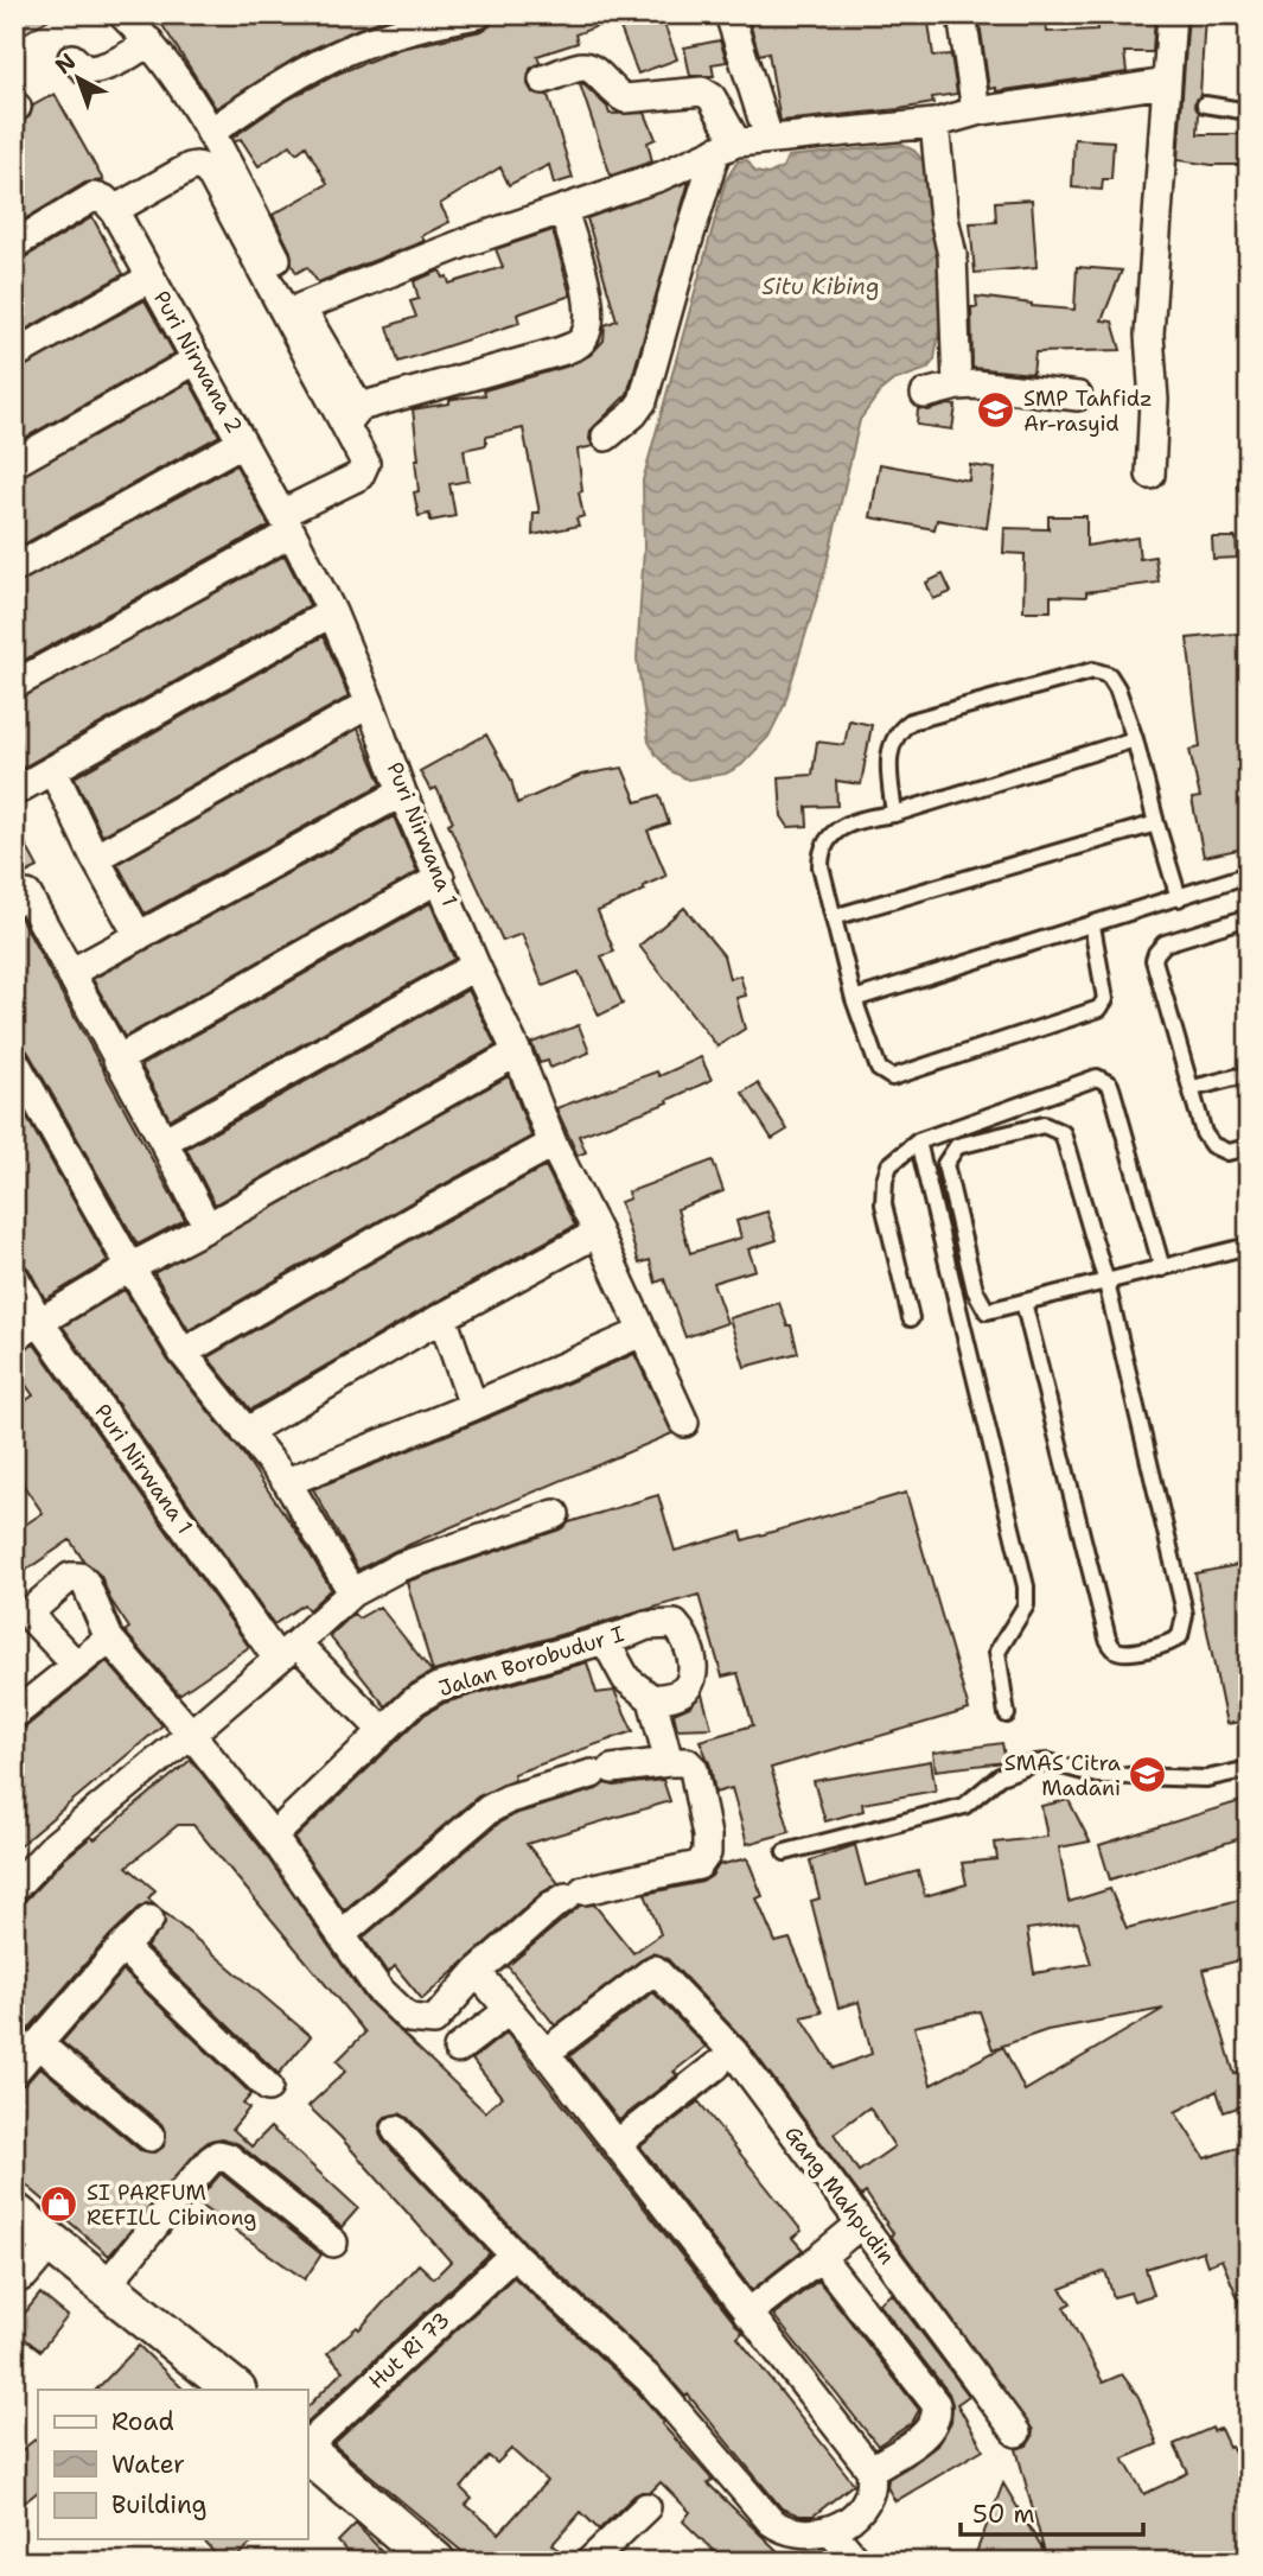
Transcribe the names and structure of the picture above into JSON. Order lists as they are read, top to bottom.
{
  "streets": {
    "street": [
      "Puri Nirwana 2",
      "Puri Nirwana 1",
      "Jalan Borobudur I",
      "Gang Mahpudin",
      "Hut Ri 73"
    ]
  },
  "crossings": [
    ["Puri Nirwana 2", "Puri Nirwana 1"],
    ["Puri Nirwana 1", "Jalan Borobudur I"]
  ],
  "water": ["Situ Kibing"],
  "places": {
    "school or university": ["SMP Tahfidz Ar-rasyid", "SMAS Citra Madani"],
    "shop": ["SI PARFUM REFILL Cibinong"]
  },
  "legend": ["Road", "Water", "Building"],
  "scale_bar": "50 m",
  "north": "top left"
}
